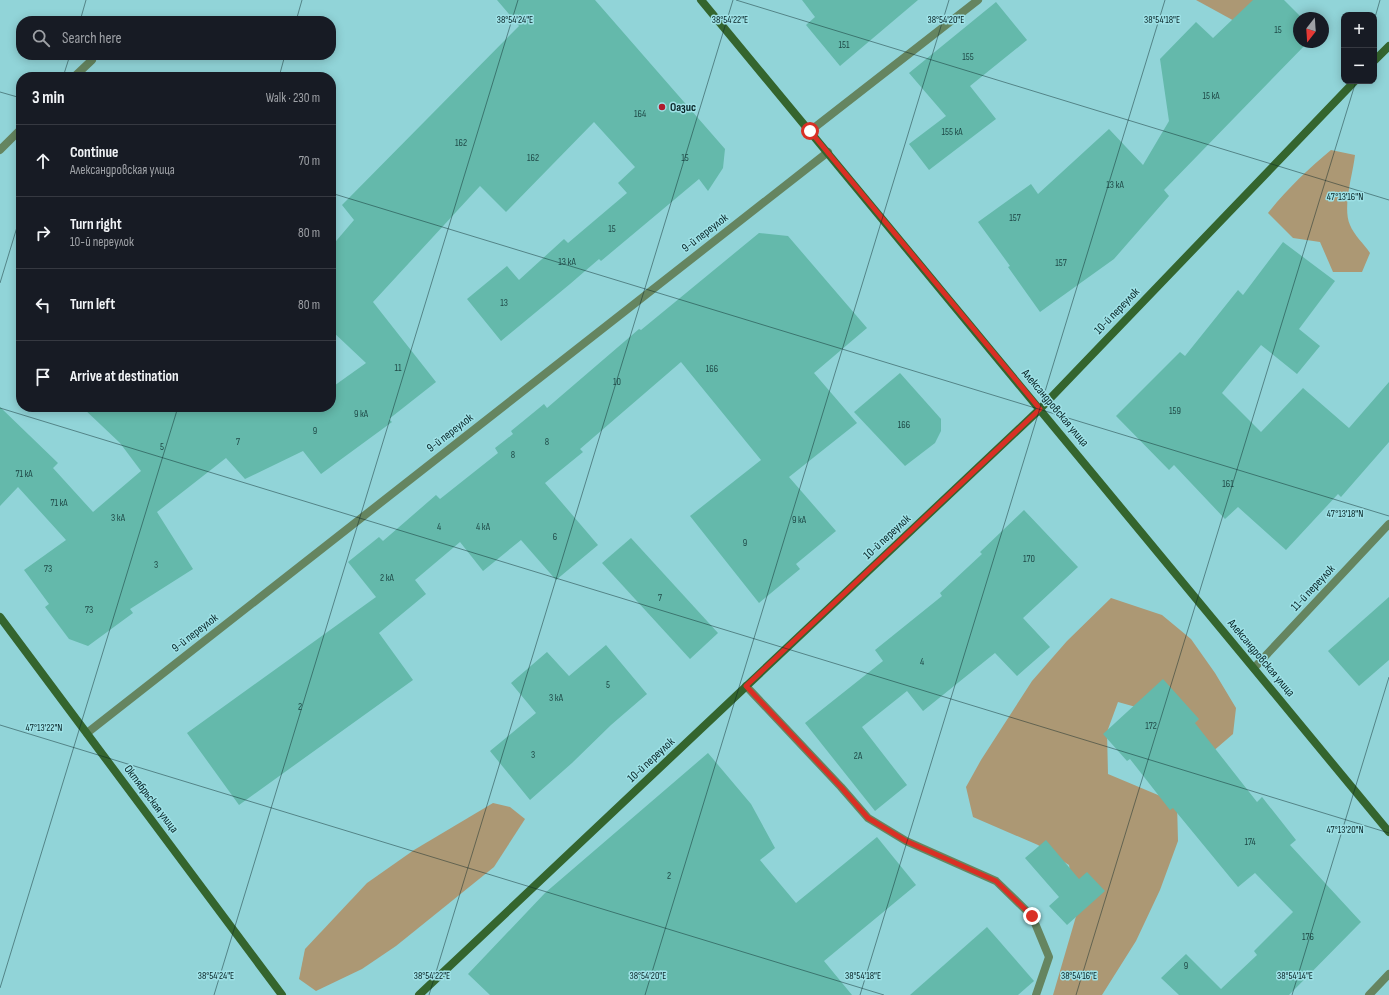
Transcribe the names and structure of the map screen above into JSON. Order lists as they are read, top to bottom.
{
  "streets": {
    "street": [
      "9-й переулок",
      "10-й переулок",
      "Александровская улица",
      "11-й переулок",
      "Октябрьская улица"
    ]
  },
  "crossings": [
    ["9-й переулок", "Александровская улица"],
    ["9-й переулок", "Октябрьская улица"],
    ["10-й переулок", "Александровская улица"],
    ["Александровская улица", "11-й переулок"]
  ],
  "places": ["Оазис"],
  "house_numbers": [
    "15",
    "151",
    "155",
    "15 кА",
    "164",
    "155 кА",
    "162",
    "162",
    "15",
    "13 кА",
    "157",
    "15",
    "13 кА",
    "157",
    "13",
    "11",
    "166",
    "10",
    "159",
    "9 кА",
    "166",
    "9",
    "7",
    "8",
    "5",
    "8",
    "71 кА",
    "161",
    "71 кА",
    "3 кА",
    "9 кА",
    "4",
    "4 кА",
    "6",
    "9",
    "170",
    "3",
    "73",
    "2 кА",
    "7",
    "73",
    "4",
    "5",
    "3 кА",
    "2",
    "172",
    "3",
    "2А",
    "174",
    "2",
    "176",
    "9"
  ],
  "north": "bottom",
  "page": {
    "map_buttons": ["+", "−"],
    "search": "Search here",
    "heading": ["3 min", "Walk · 230 m"],
    "list": [
      ["Continue", "Александровская улица", "70 m"],
      ["Turn right", "10-й переулок", "80 m"],
      ["Turn left", "80 m"],
      "Arrive at destination"
    ]
  },
  "coordinates": [
    "38°54'24\"E",
    "38°54'22\"E",
    "38°54'20\"E",
    "38°54'18\"E",
    "47°13'16\"N",
    "47°13'18\"N",
    "47°13'22\"N",
    "47°13'20\"N",
    "38°54'16\"E",
    "38°54'14\"E"
  ]
}
